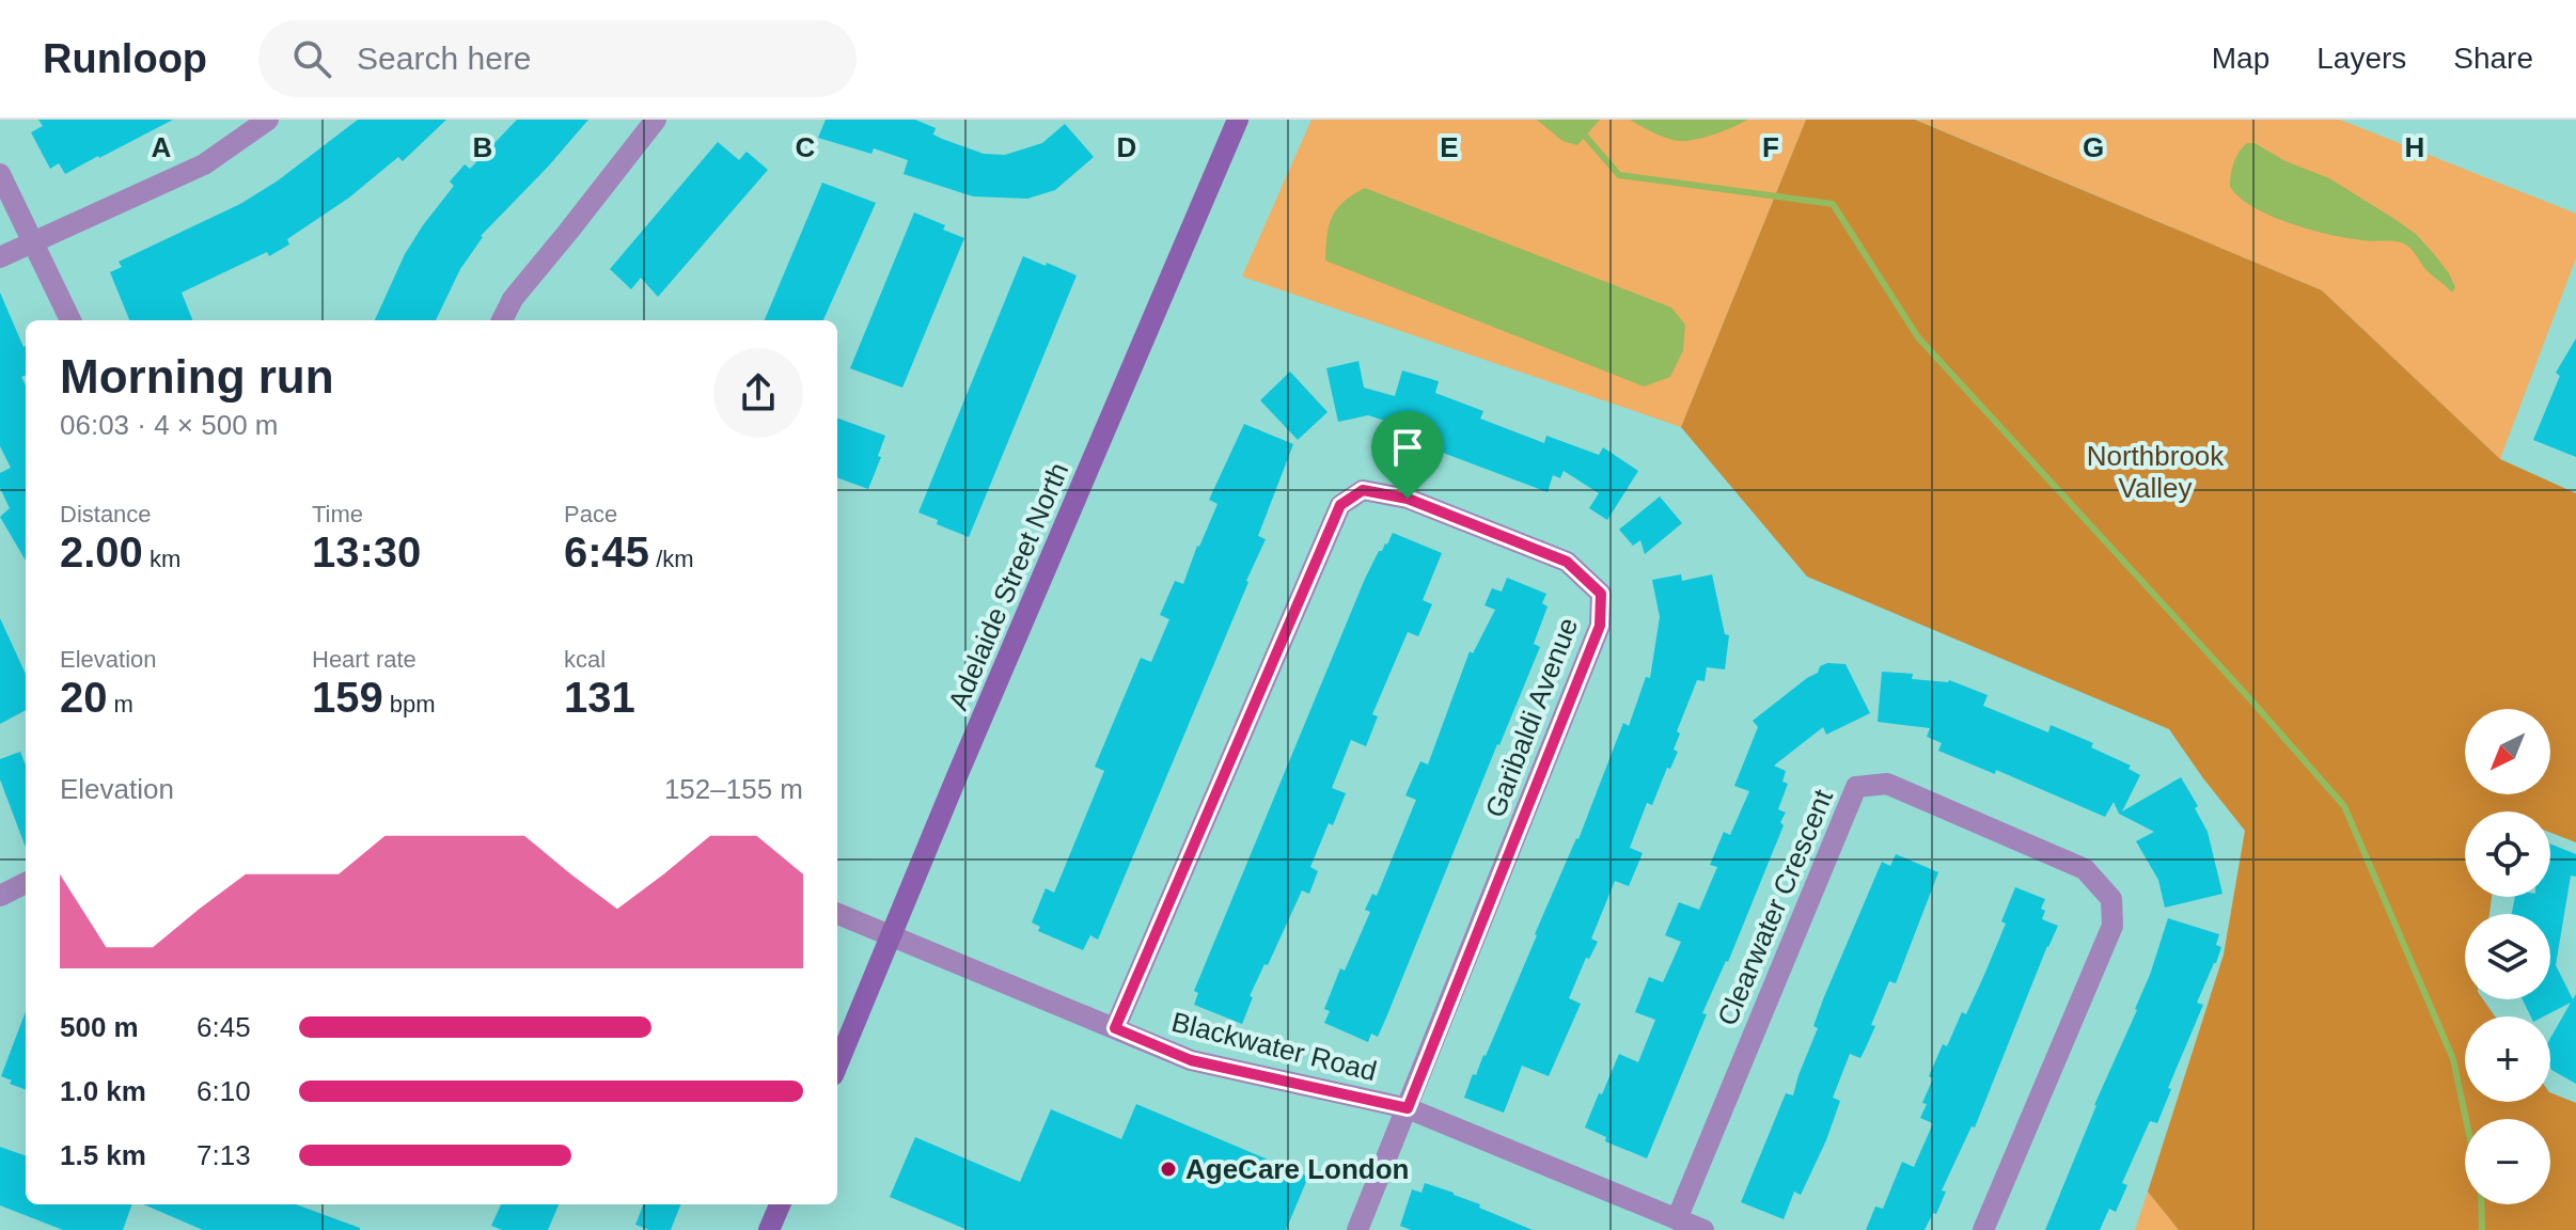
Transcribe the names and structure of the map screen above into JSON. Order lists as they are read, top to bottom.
{
  "streets": {
    "main road": ["Adelaide Street North"],
    "street": ["Garibaldi Avenue", "Clearwater Crescent", "Blackwater Road"]
  },
  "crossings": [
    ["Adelaide Street North", "Blackwater Road"],
    ["Garibaldi Avenue", "Blackwater Road"],
    ["Clearwater Crescent", "Blackwater Road"]
  ],
  "parks": ["Northbrook Valley"],
  "places": ["AgeCare London"],
  "north": "bottom left",
  "page": {
    "header": "Runloop",
    "search": "Search here",
    "nav": ["Map", "Layers", "Share"],
    "heading": ["Morning run", "06:03 · 4 × 500 m"],
    "stats": [
      ["Distance", "2.00 km"],
      ["Time", "13:30"],
      ["Pace", "6:45 /km"],
      ["Elevation", "20 m"],
      ["Heart rate", "159 bpm"],
      ["kcal", "131"]
    ],
    "map_buttons": ["+", "−"],
    "chart": ["Elevation", "152–155 m"],
    "list": [
      {
        "name": "500 m",
        "note": "6:45"
      },
      {
        "name": "1.0 km",
        "note": "6:10"
      },
      {
        "name": "1.5 km",
        "note": "7:13"
      }
    ]
  },
  "grid": {
    "columns": [
      "A",
      "B",
      "C",
      "D",
      "E",
      "F",
      "G",
      "H"
    ]
  }
}
